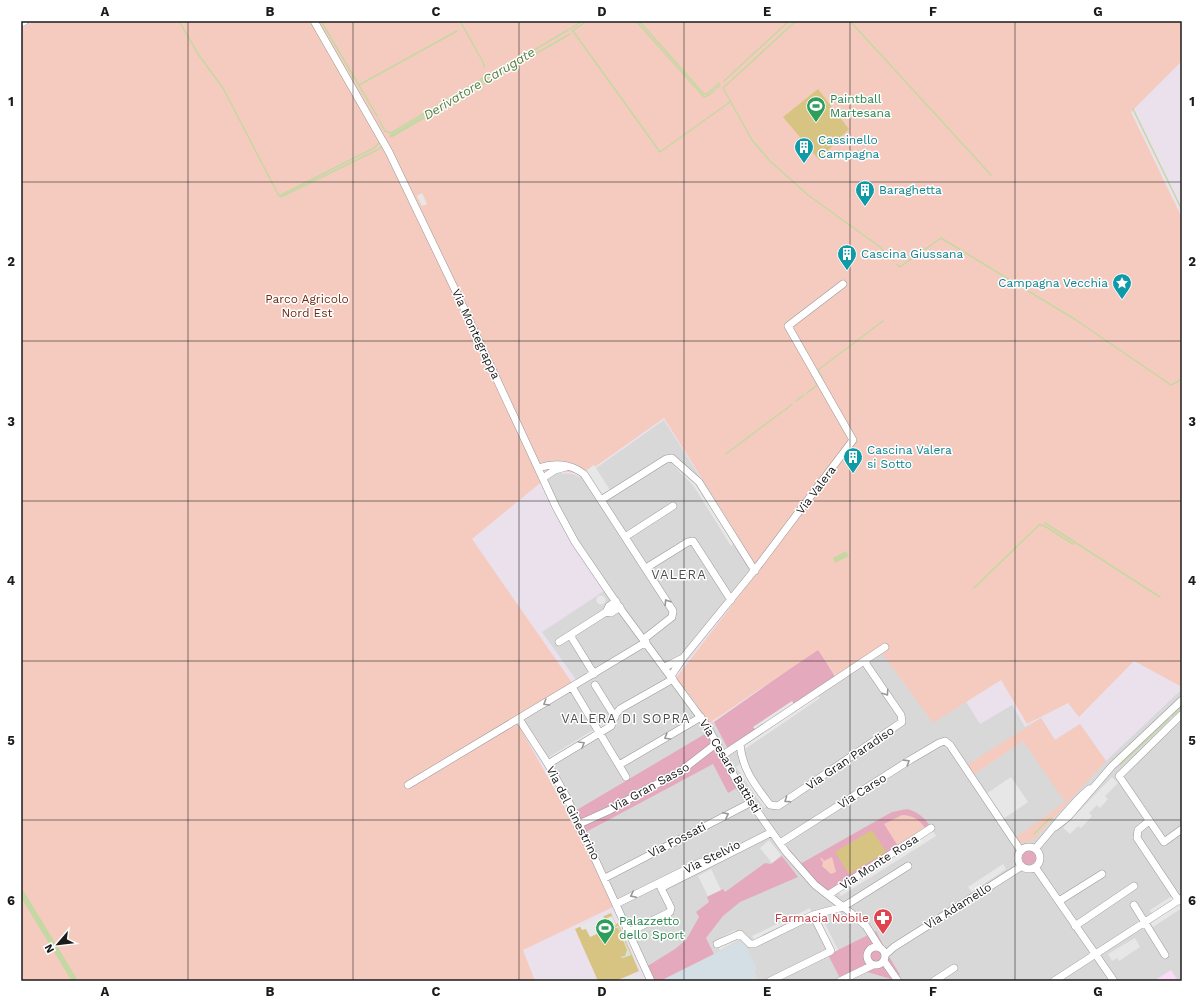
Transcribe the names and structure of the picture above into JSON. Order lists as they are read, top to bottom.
{
  "streets": {
    "street": [
      "Via Montegrappa",
      "Via Valera",
      "Via Gran Paradiso",
      "Via Cesare Battisti",
      "Via Gran Sasso",
      "Via Carso",
      "Via del Ginestrino",
      "Via Fossati",
      "Via Stelvio",
      "Via Monte Rosa",
      "Via Adamello"
    ]
  },
  "crossings": [
    ["Via Montegrappa", "Via Cesare Battisti"],
    ["Via Valera", "Via Cesare Battisti"],
    ["Via Cesare Battisti", "Via Gran Sasso"],
    ["Via Cesare Battisti", "Via Carso"],
    ["Via Cesare Battisti", "Via Fossati"],
    ["Via Cesare Battisti", "Via Stelvio"],
    ["Via Cesare Battisti", "Via Monte Rosa"],
    ["Via Cesare Battisti", "Via Adamello"],
    ["Via Gran Sasso", "Via del Ginestrino"],
    ["Via Carso", "Via Adamello"],
    ["Via del Ginestrino", "Via Fossati"],
    ["Via del Ginestrino", "Via Stelvio"]
  ],
  "one_way": ["Via Fossati"],
  "districts": ["VALERA", "VALERA DI SOPRA"],
  "water": ["Derivatore Carugate"],
  "parks": ["Parco Agricolo Nord Est"],
  "places": {
    "sports": ["Paintball Martesana", "Palazzetto dello Sport"],
    "building": [
      "Cassinello Campagna",
      "Baraghetta",
      "Cascina Giussana",
      "Cascina Valera si Sotto"
    ],
    "place": ["Campagna Vecchia"],
    "pharmacy": ["Farmacia Nobile"]
  },
  "north": "bottom left",
  "grid": {
    "columns": [
      "A",
      "B",
      "C",
      "D",
      "E",
      "F",
      "G"
    ],
    "rows": [
      "1",
      "2",
      "3",
      "4",
      "5",
      "6"
    ]
  }
}
